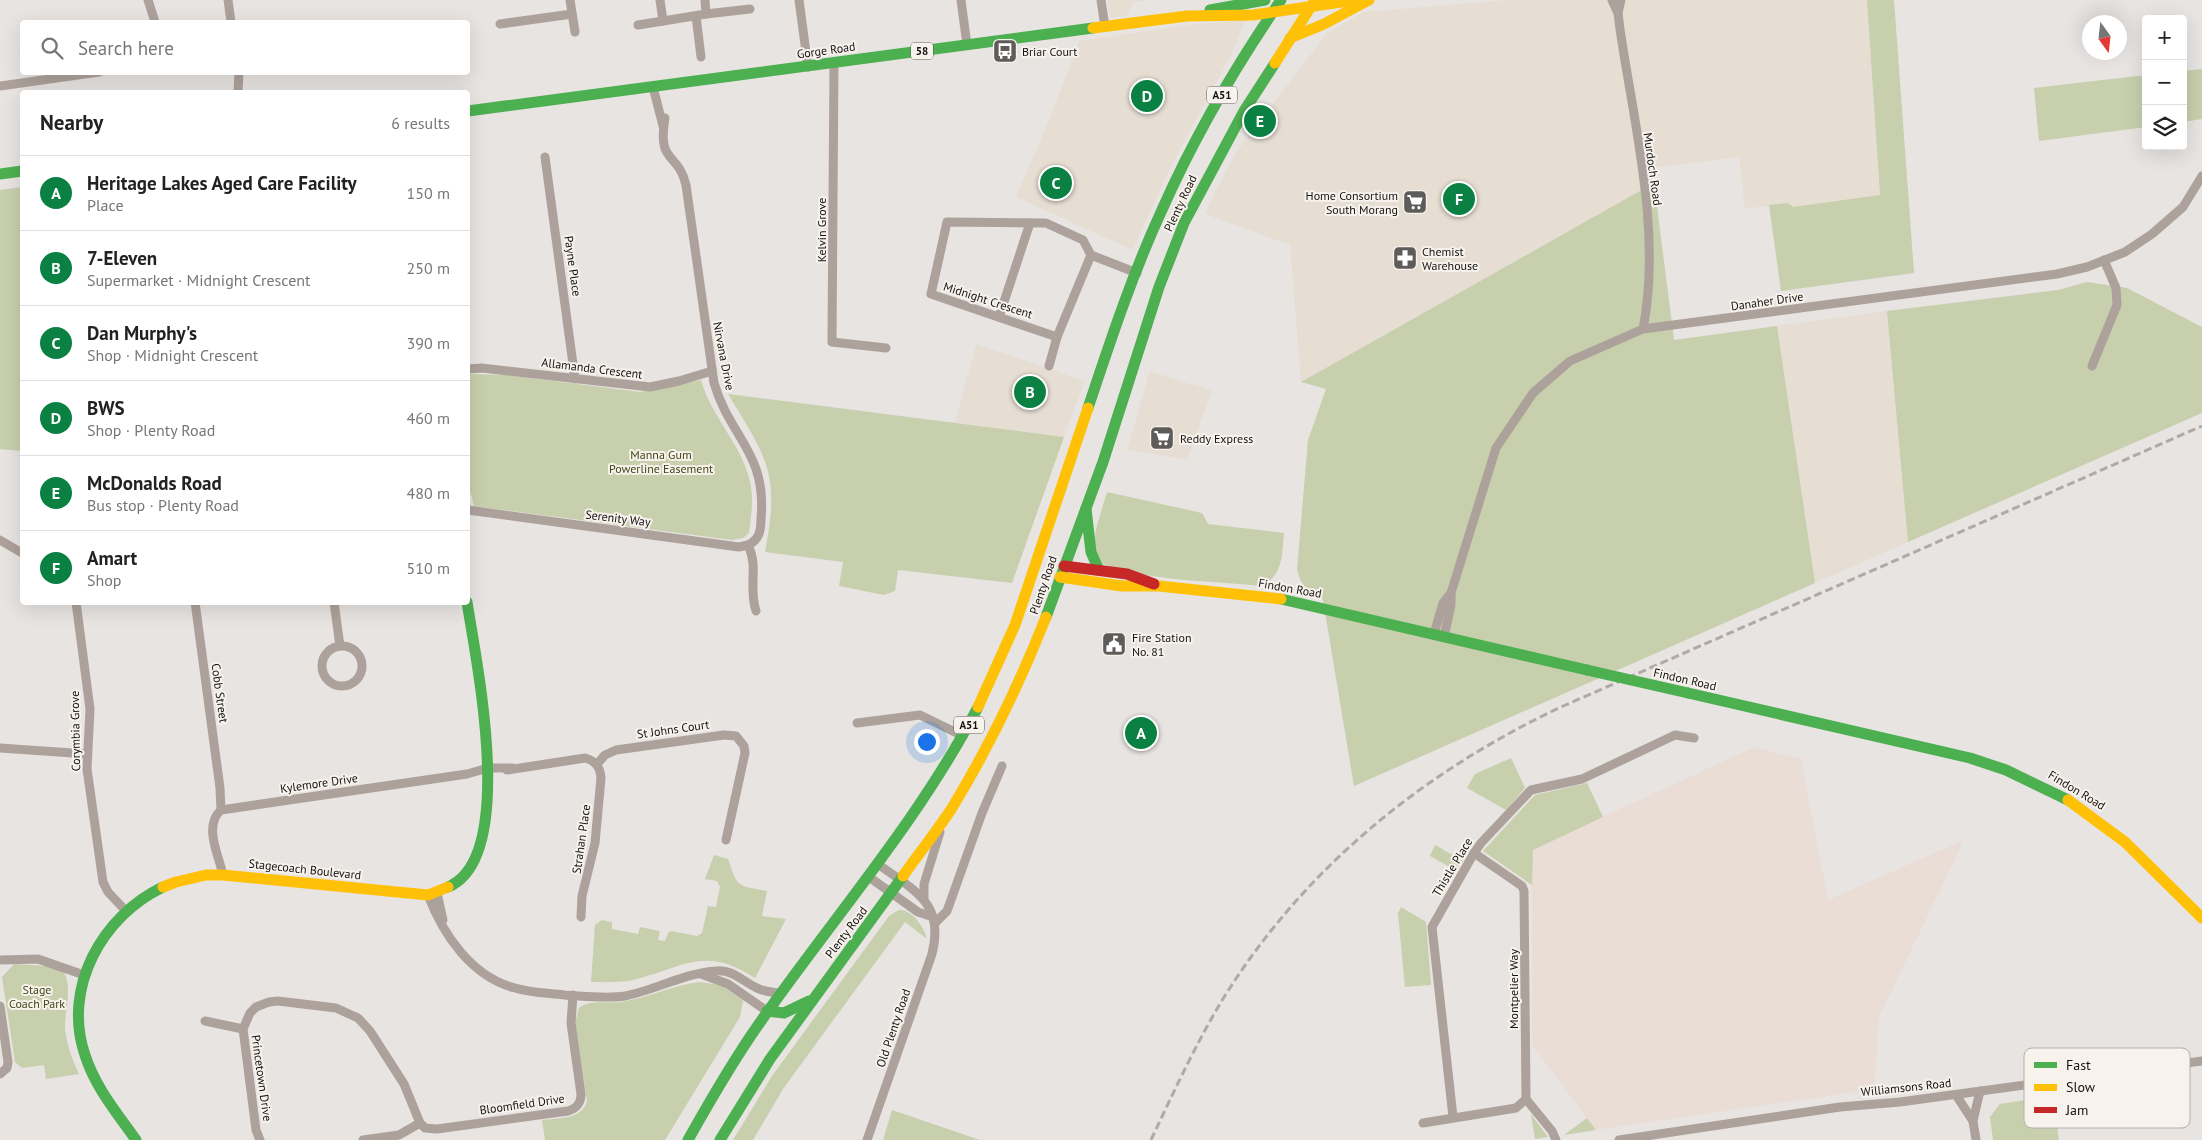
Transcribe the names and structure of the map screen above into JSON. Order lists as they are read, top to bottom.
{
  "streets": {
    "main road": [
      "Gorge Road",
      "58",
      "A51",
      "Plenty Road",
      "Findon Road",
      "Stagecoach Boulevard"
    ],
    "street": [
      "Murdoch Road",
      "Kelvin Grove",
      "Payne Place",
      "Midnight Crescent",
      "Danaher Drive",
      "Nirvana Drive",
      "Allamanda Crescent",
      "Serenity Way",
      "Cobb Street",
      "St Johns Court",
      "Corymbia Grove",
      "Kylemore Drive",
      "Strahan Place",
      "Thistle Place",
      "Montpelier Way",
      "Old Plenty Road",
      "Princetown Drive",
      "Williamsons Road",
      "Bloomfield Drive"
    ]
  },
  "crossings": [
    ["Gorge Road", "58"],
    ["Gorge Road", "Plenty Road"],
    ["Gorge Road", "Kelvin Grove"],
    ["Gorge Road", "Nirvana Drive"],
    ["58", "Plenty Road"],
    ["Murdoch Road", "Danaher Drive"],
    ["Plenty Road", "Findon Road"],
    ["Payne Place", "Allamanda Crescent"],
    ["Danaher Drive", "Findon Road"],
    ["Nirvana Drive", "Allamanda Crescent"],
    ["Nirvana Drive", "Serenity Way"],
    ["Cobb Street", "Kylemore Drive"],
    ["St Johns Court", "Strahan Place"],
    ["Corymbia Grove", "Stagecoach Boulevard"],
    ["Thistle Place", "Montpelier Way"],
    ["Princetown Drive", "Bloomfield Drive"]
  ],
  "parks": ["Manna Gum Powerline Easement", "Stage Coach Park"],
  "places": {
    "bus stop": ["Briar Court"],
    "supermarket": ["Home Consortium South Morang", "Reddy Express"],
    "pharmacy": ["Chemist Warehouse"],
    "public building": ["Fire Station No. 81"]
  },
  "legend": ["Fast", "Slow", "Jam"],
  "north": "bottom",
  "page": {
    "map_buttons": ["+", "−"],
    "search": "Search here",
    "pins": [
      "D",
      "E",
      "C",
      "F",
      "B",
      "A"
    ],
    "heading": ["Nearby", "6 results"],
    "list": [
      {
        "mark": "A",
        "name": "Heritage Lakes Aged Care Facility",
        "note": "Place",
        "value": "150 m"
      },
      {
        "mark": "B",
        "name": "7-Eleven",
        "note": "Supermarket · Midnight Crescent",
        "value": "250 m"
      },
      {
        "mark": "C",
        "name": "Dan Murphy's",
        "note": "Shop · Midnight Crescent",
        "value": "390 m"
      },
      {
        "mark": "D",
        "name": "BWS",
        "note": "Shop · Plenty Road",
        "value": "460 m"
      },
      {
        "mark": "E",
        "name": "McDonalds Road",
        "note": "Bus stop · Plenty Road",
        "value": "480 m"
      },
      {
        "mark": "F",
        "name": "Amart",
        "note": "Shop",
        "value": "510 m"
      }
    ]
  }
}
